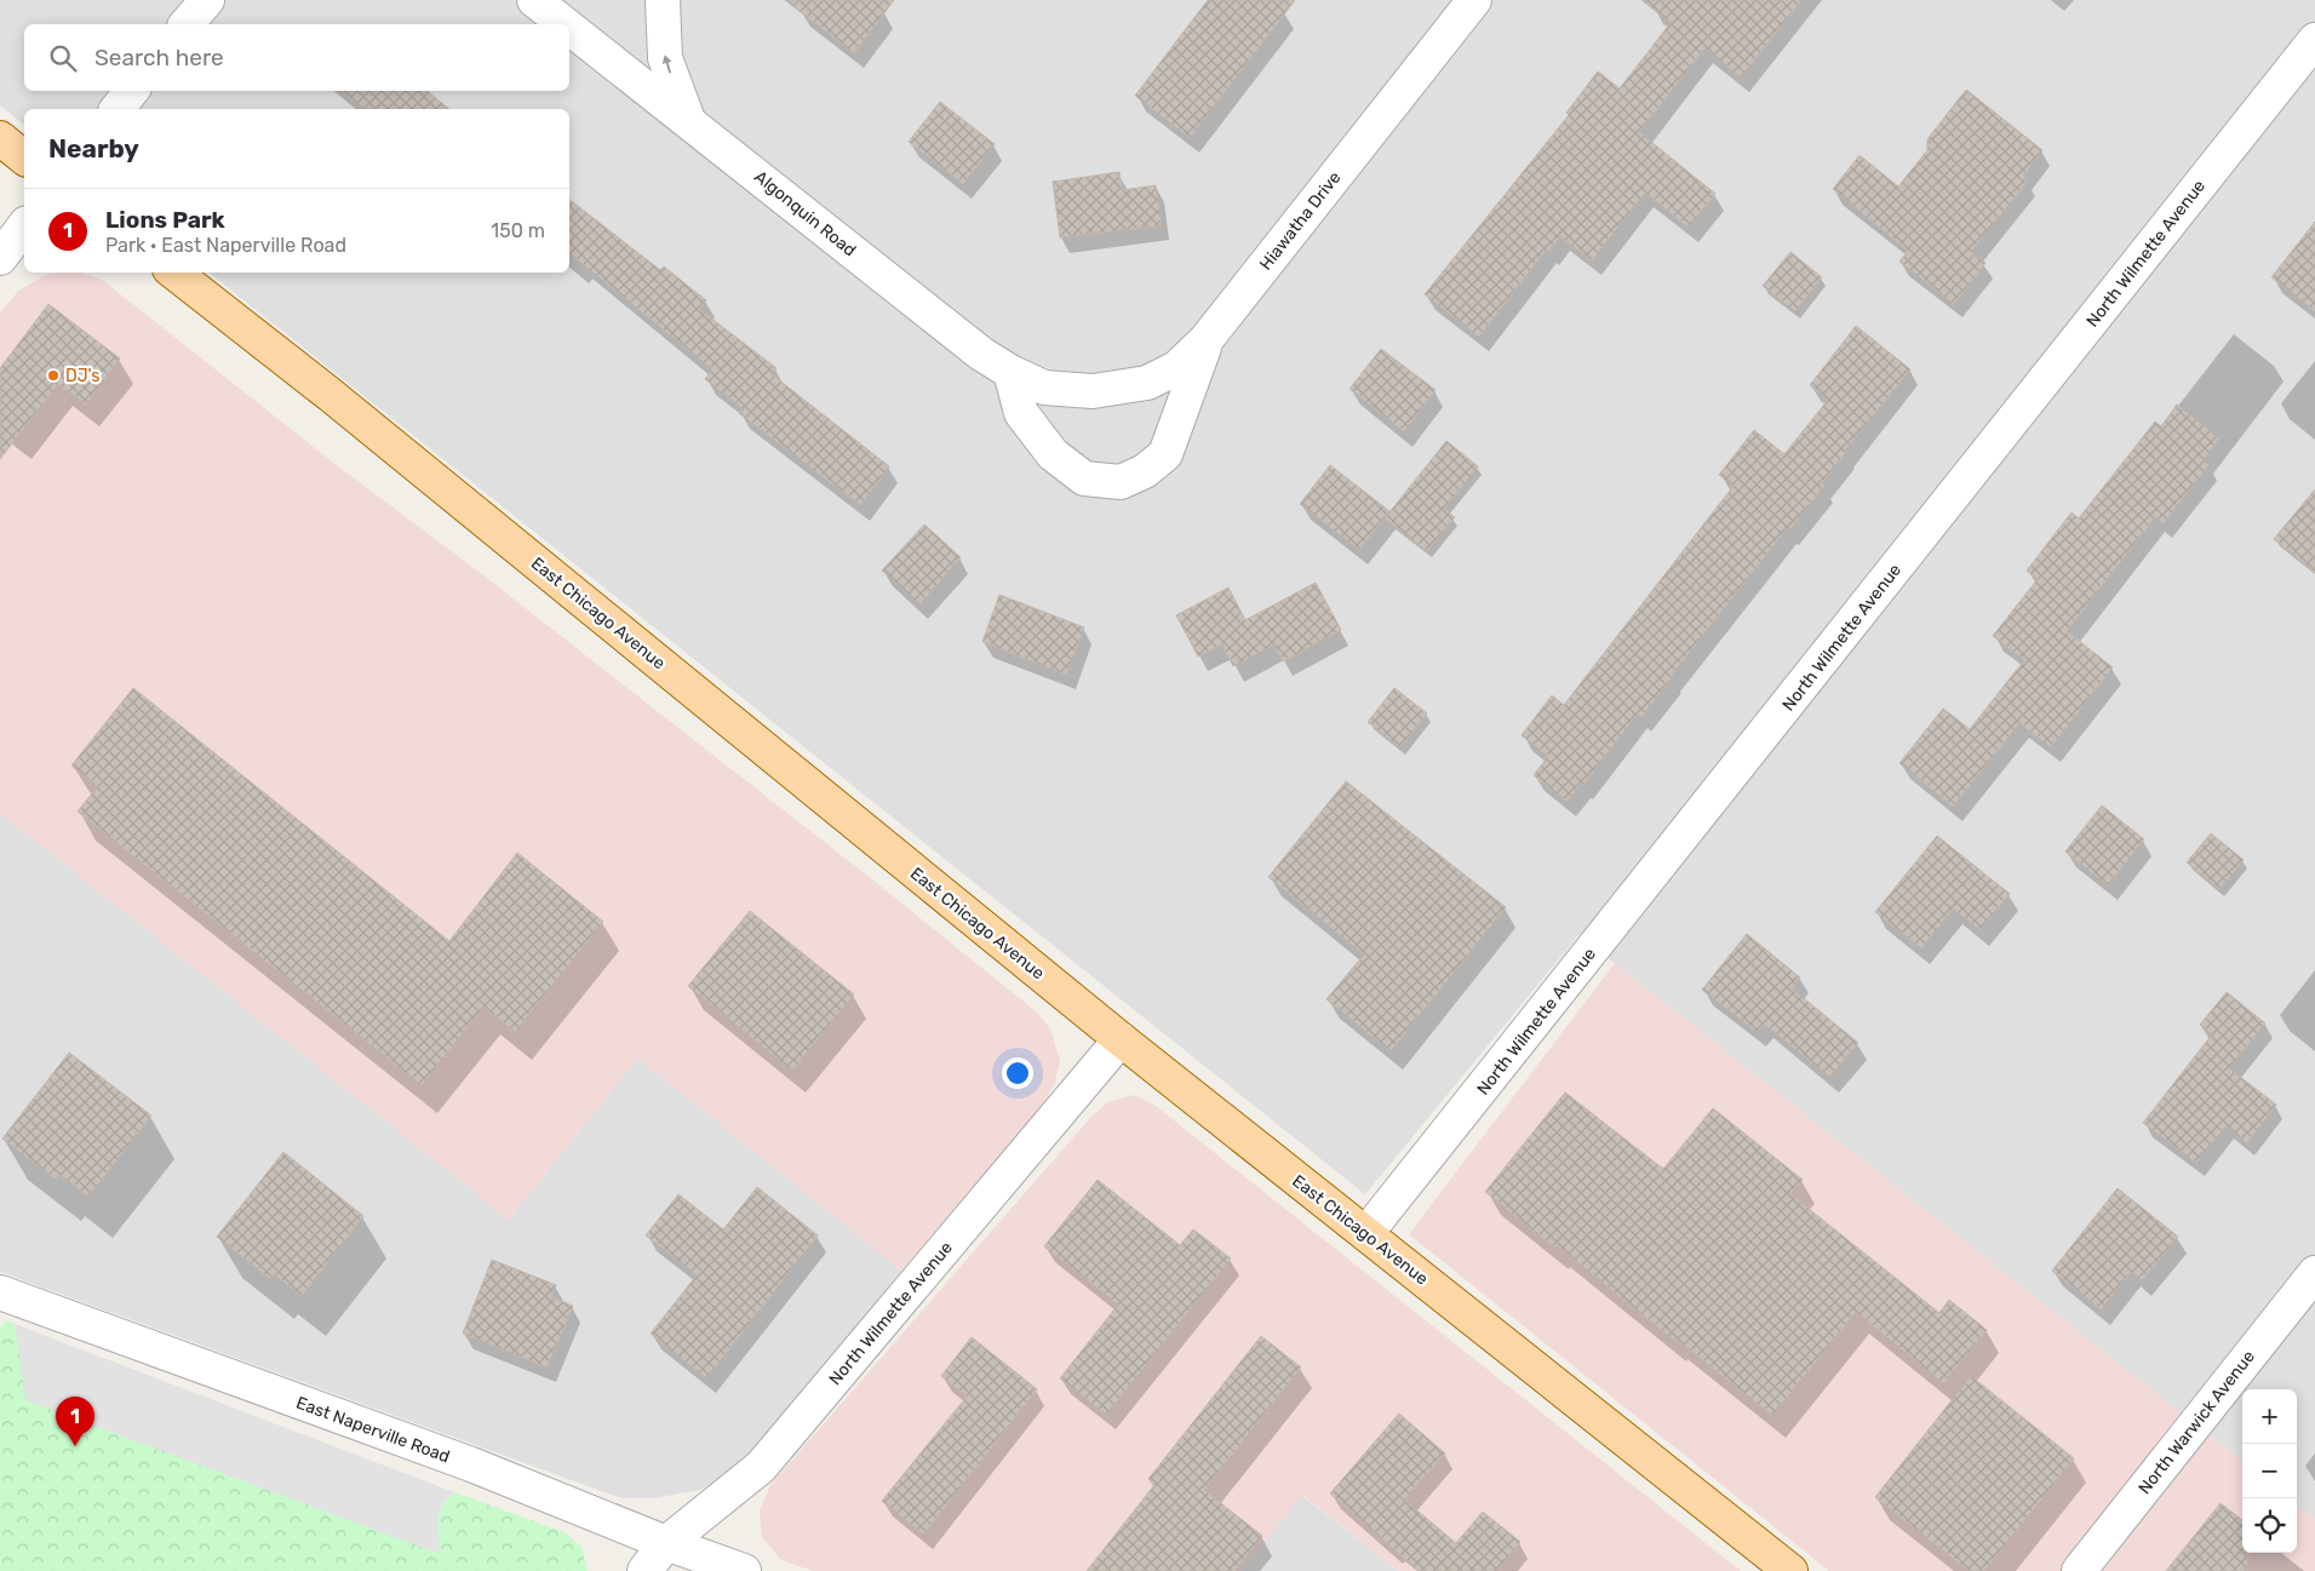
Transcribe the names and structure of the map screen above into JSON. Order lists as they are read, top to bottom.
{
  "streets": {
    "main road": ["East Chicago Avenue"],
    "street": [
      "Algonquin Road",
      "Hiawatha Drive",
      "North Wilmette Avenue",
      "North Warwick Avenue",
      "East Naperville Road"
    ]
  },
  "crossings": [
    ["Algonquin Road", "Hiawatha Drive"],
    ["North Wilmette Avenue", "East Chicago Avenue"],
    ["North Wilmette Avenue", "East Naperville Road"]
  ],
  "places": ["DJ's"],
  "page": {
    "search": "Search here",
    "heading": "Nearby",
    "list": [
      {
        "mark": "1",
        "name": "Lions Park",
        "note": "Park · East Naperville Road",
        "value": "150 m"
      }
    ],
    "map_buttons": ["+", "−"],
    "pins": "1"
  }
}
